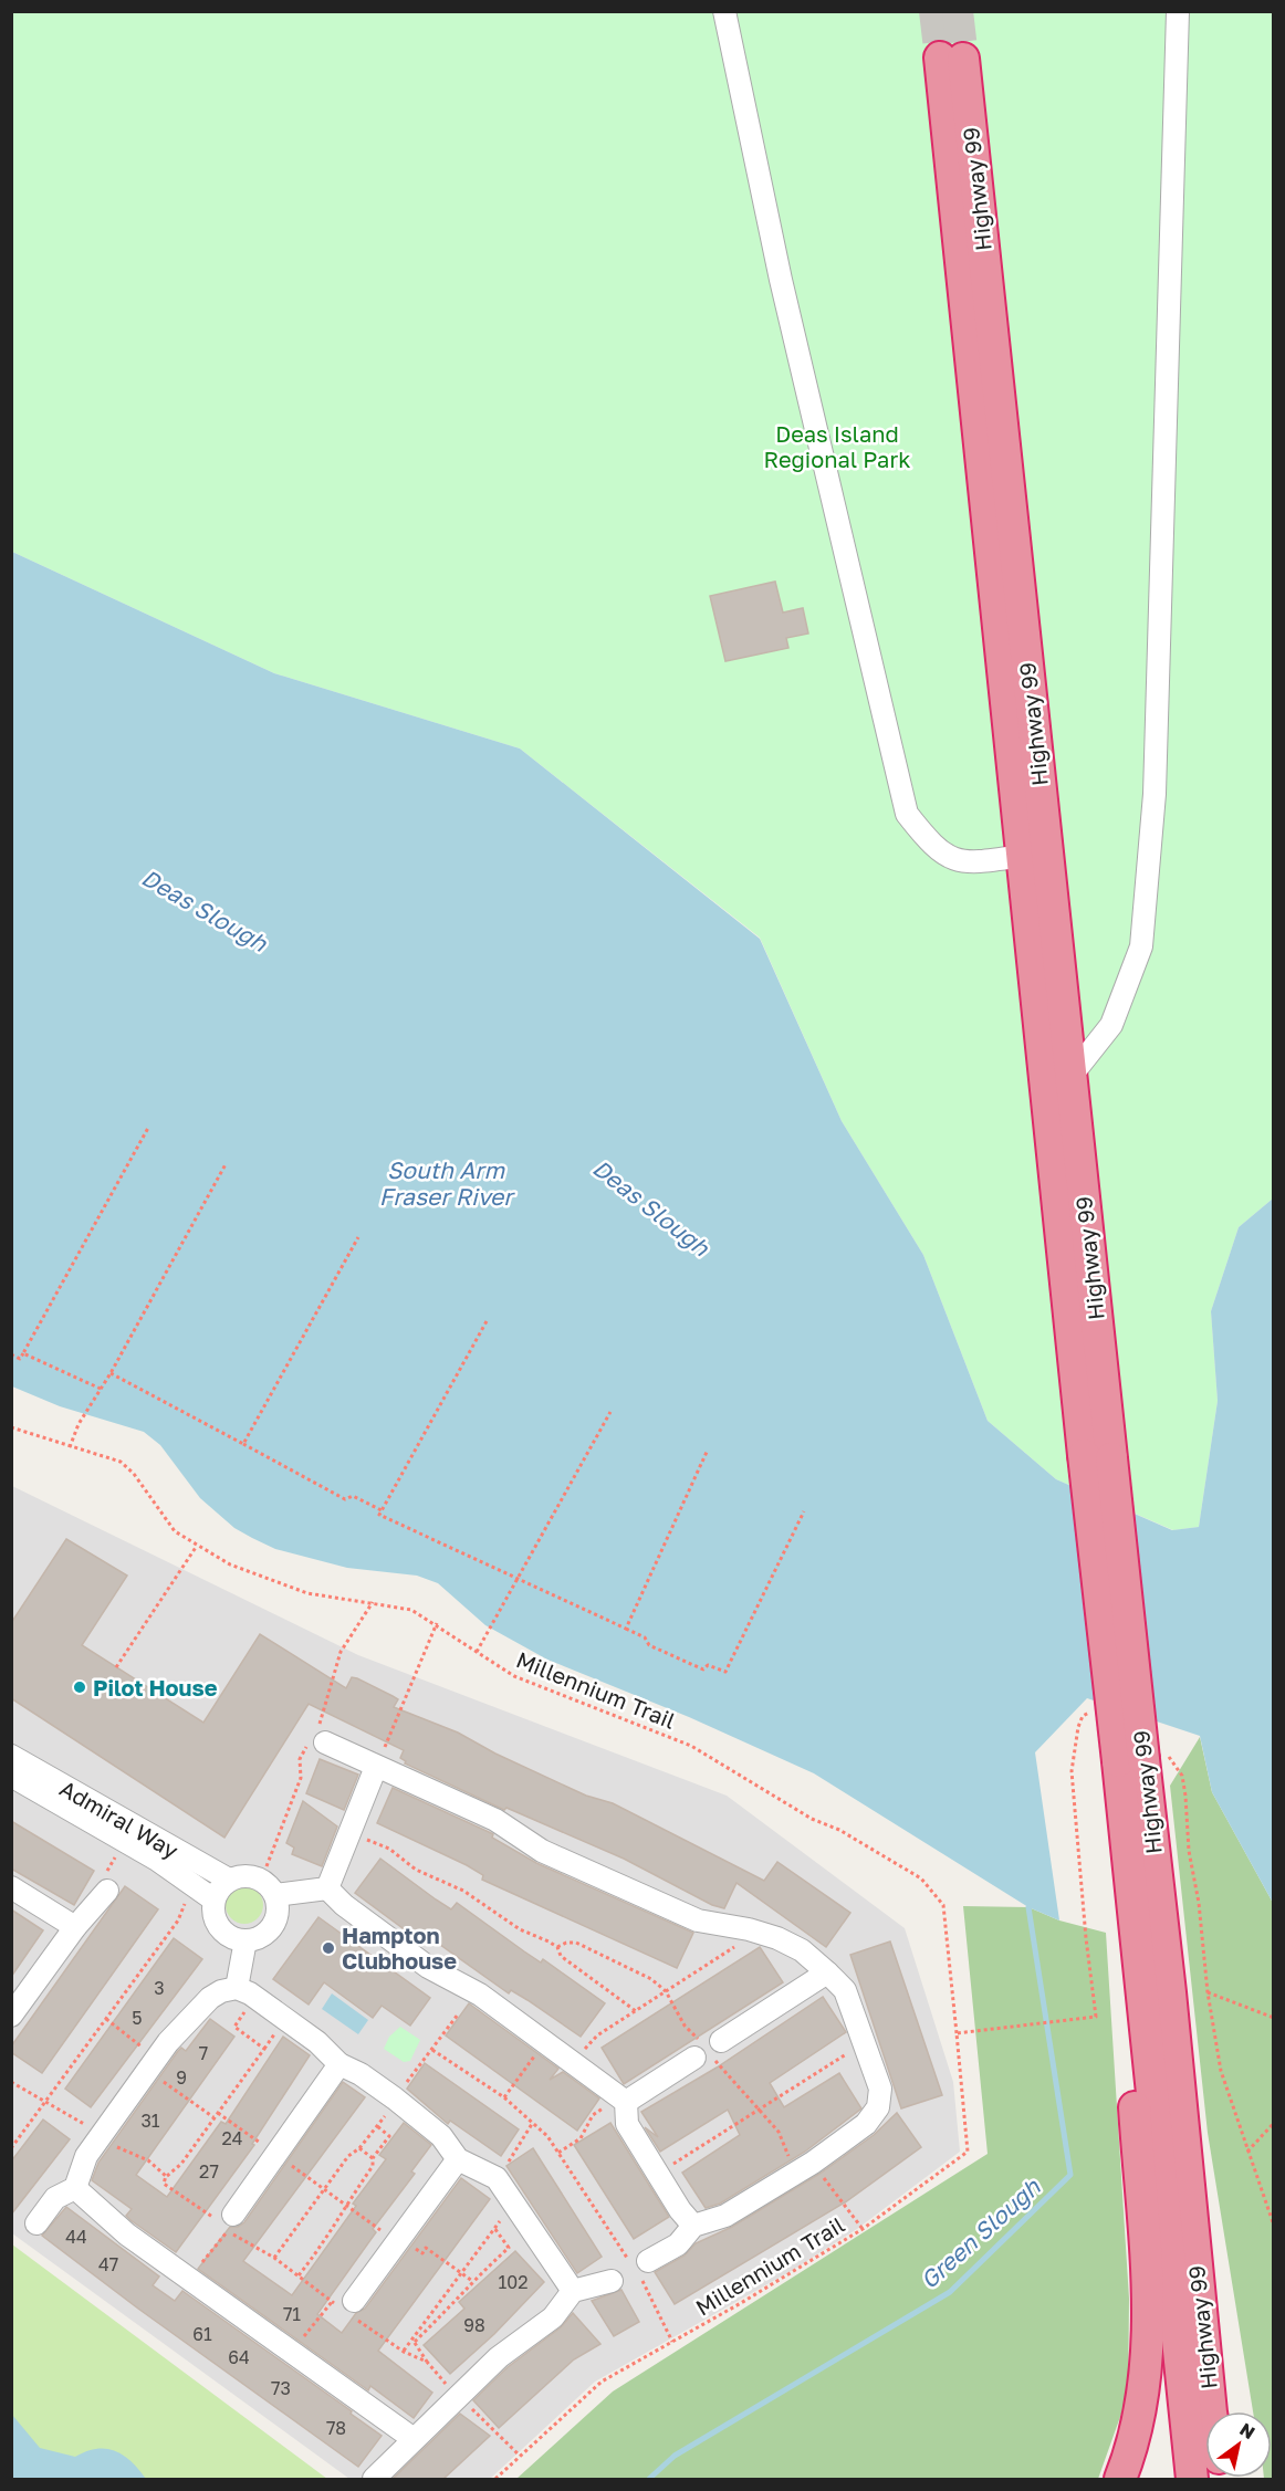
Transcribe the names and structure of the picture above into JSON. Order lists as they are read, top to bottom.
{
  "streets": {
    "highway": ["Highway 99"],
    "street": ["Admiral Way"],
    "path": ["Millennium Trail"]
  },
  "water": ["Deas Slough", "South Arm Fraser River", "Green Slough"],
  "parks": ["Deas Island Regional Park"],
  "places": ["Pilot House", "Hampton Clubhouse"],
  "house_numbers": [
    "3",
    "5",
    "7",
    "9",
    "31",
    "24",
    "27",
    "44",
    "47",
    "102",
    "71",
    "98",
    "61",
    "64",
    "73",
    "78"
  ],
  "north": "top right"
}
